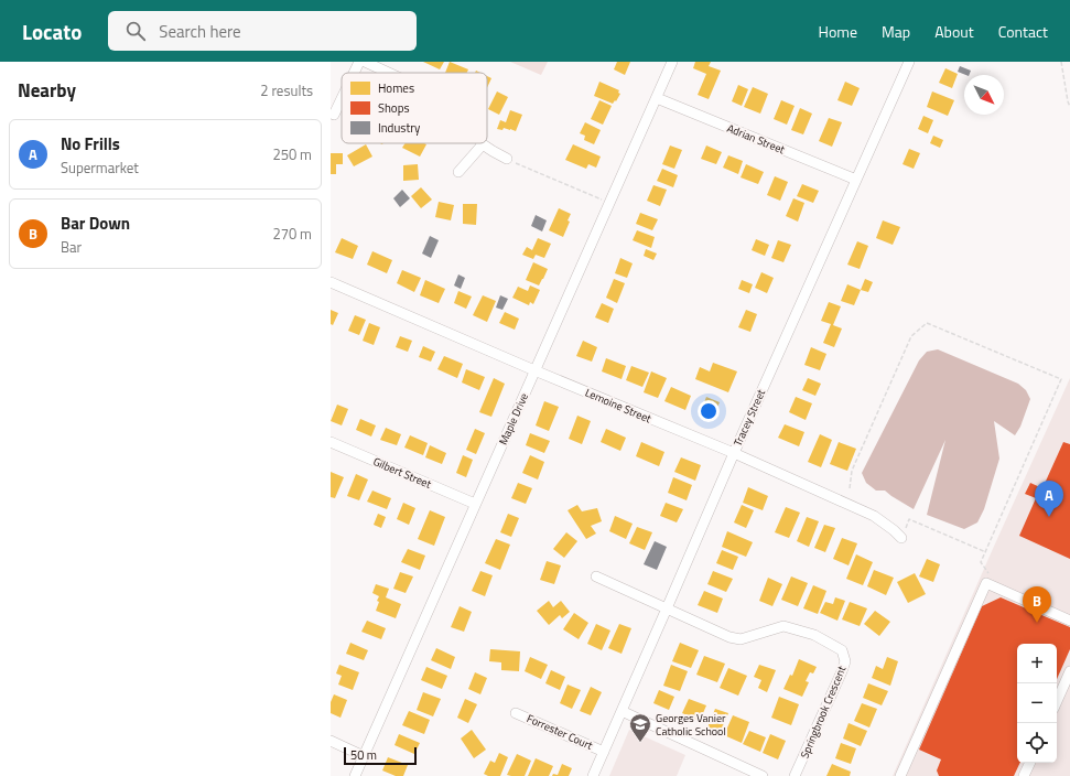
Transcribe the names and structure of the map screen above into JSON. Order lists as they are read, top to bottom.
{
  "streets": {
    "street": [
      "Adrian Street",
      "Lemoine Street",
      "Tracey Street",
      "Maple Drive",
      "Gilbert Street",
      "Springbrook Crescent",
      "Forrester Court"
    ]
  },
  "crossings": [
    ["Adrian Street", "Tracey Street"],
    ["Adrian Street", "Maple Drive"],
    ["Lemoine Street", "Tracey Street"],
    ["Lemoine Street", "Maple Drive"],
    ["Tracey Street", "Springbrook Crescent"],
    ["Tracey Street", "Forrester Court"],
    ["Maple Drive", "Gilbert Street"]
  ],
  "places": {
    "school or university": ["Georges Vanier Catholic School"]
  },
  "legend": ["Homes", "Shops", "Industry"],
  "scale_bar": "50 m",
  "north": "bottom right",
  "page": {
    "header": "Locato",
    "search": "Search here",
    "nav": [
      "Home",
      "Map",
      "About",
      "Contact"
    ],
    "heading": ["Nearby", "2 results"],
    "list": [
      {
        "mark": "A",
        "name": "No Frills",
        "note": "Supermarket",
        "value": "250 m"
      },
      {
        "mark": "B",
        "name": "Bar Down",
        "note": "Bar",
        "value": "270 m"
      }
    ],
    "pins": ["A", "B"],
    "map_buttons": ["+", "−"],
    "scale": "50 m"
  }
}
